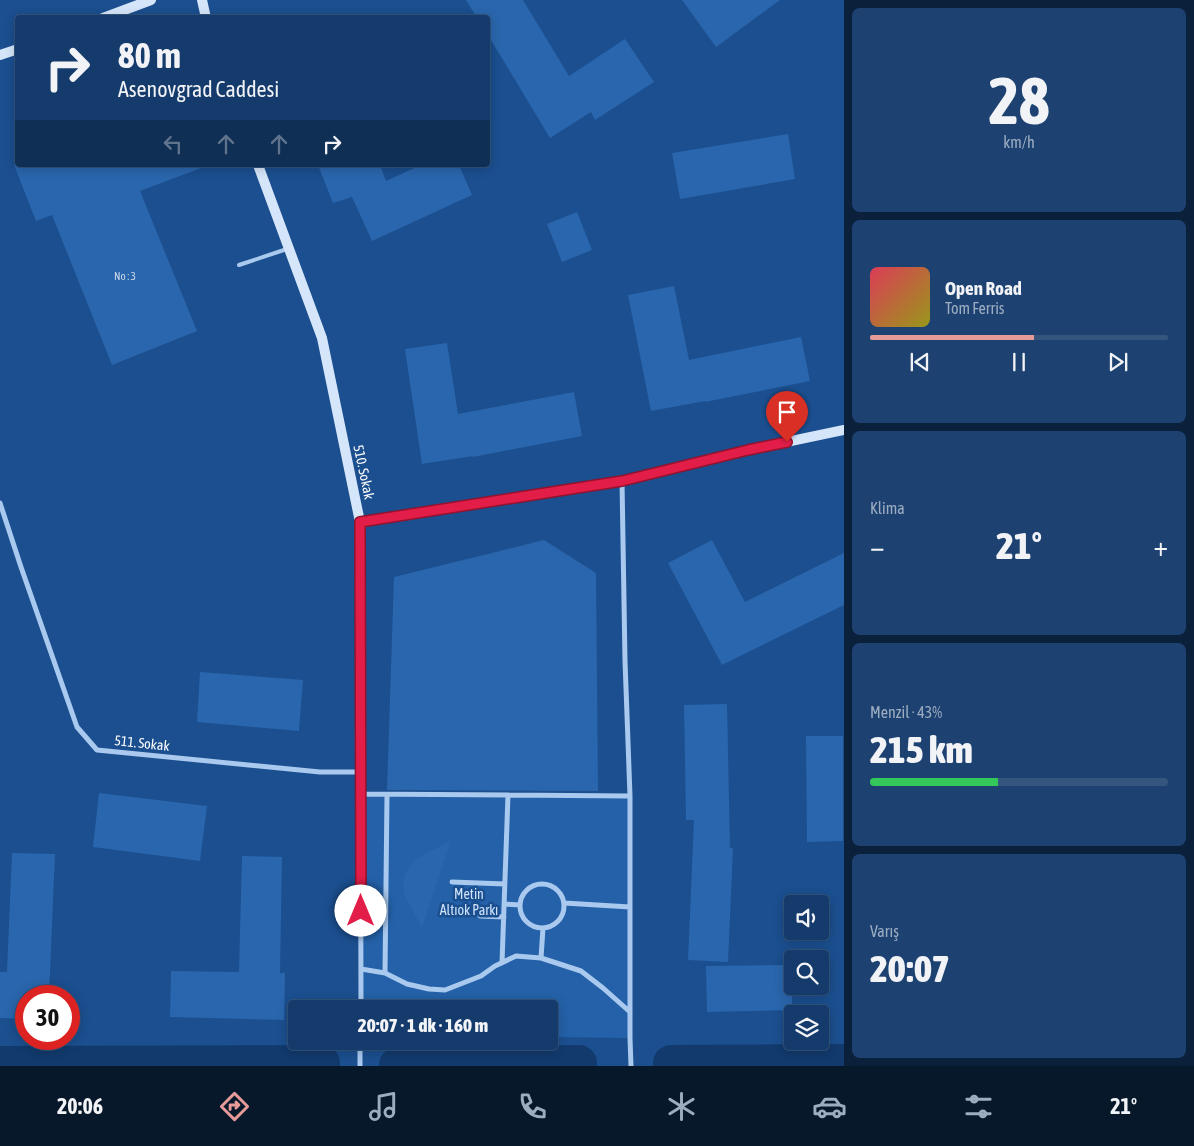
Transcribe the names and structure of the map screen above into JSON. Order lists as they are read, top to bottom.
{
  "streets": {
    "main road": ["510. Sokak"],
    "street": ["511. Sokak"]
  },
  "crossings": [
    ["510. Sokak", "511. Sokak"]
  ],
  "parks": ["Metin Altıok Parkı"],
  "house_numbers": ["No : 3"],
  "page": {
    "tile": [
      ["28", "km/h"],
      "Klima",
      ["Menzil · 43%", "215 km"],
      ["Varış", "20:07"]
    ],
    "turn": ["80 m", "Asenovgrad Caddesi"],
    "song": ["Open Road", "Tom Ferris"],
    "heat": ["−", "21°", "+"],
    "limit": "30",
    "trip": "20:07 · 1 dk · 160 m",
    "tabs": ["20:06", "21°"]
  }
}
